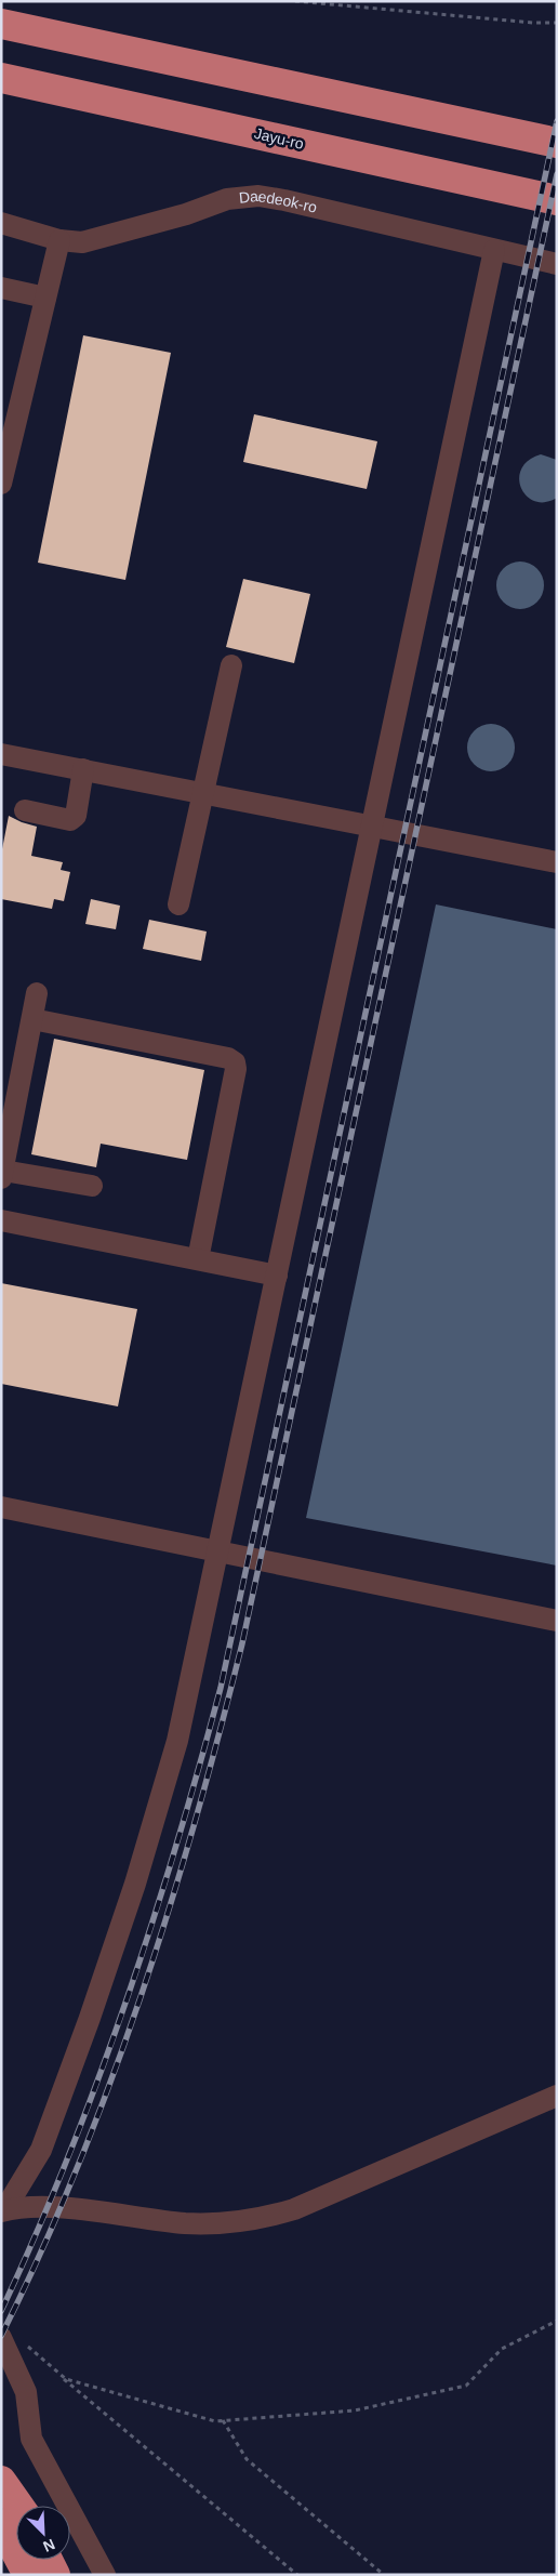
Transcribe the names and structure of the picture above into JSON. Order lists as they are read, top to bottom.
{
  "streets": {
    "highway": ["Jayu-ro"],
    "street": ["Daedeok-ro"]
  },
  "north": "bottom right"
}
